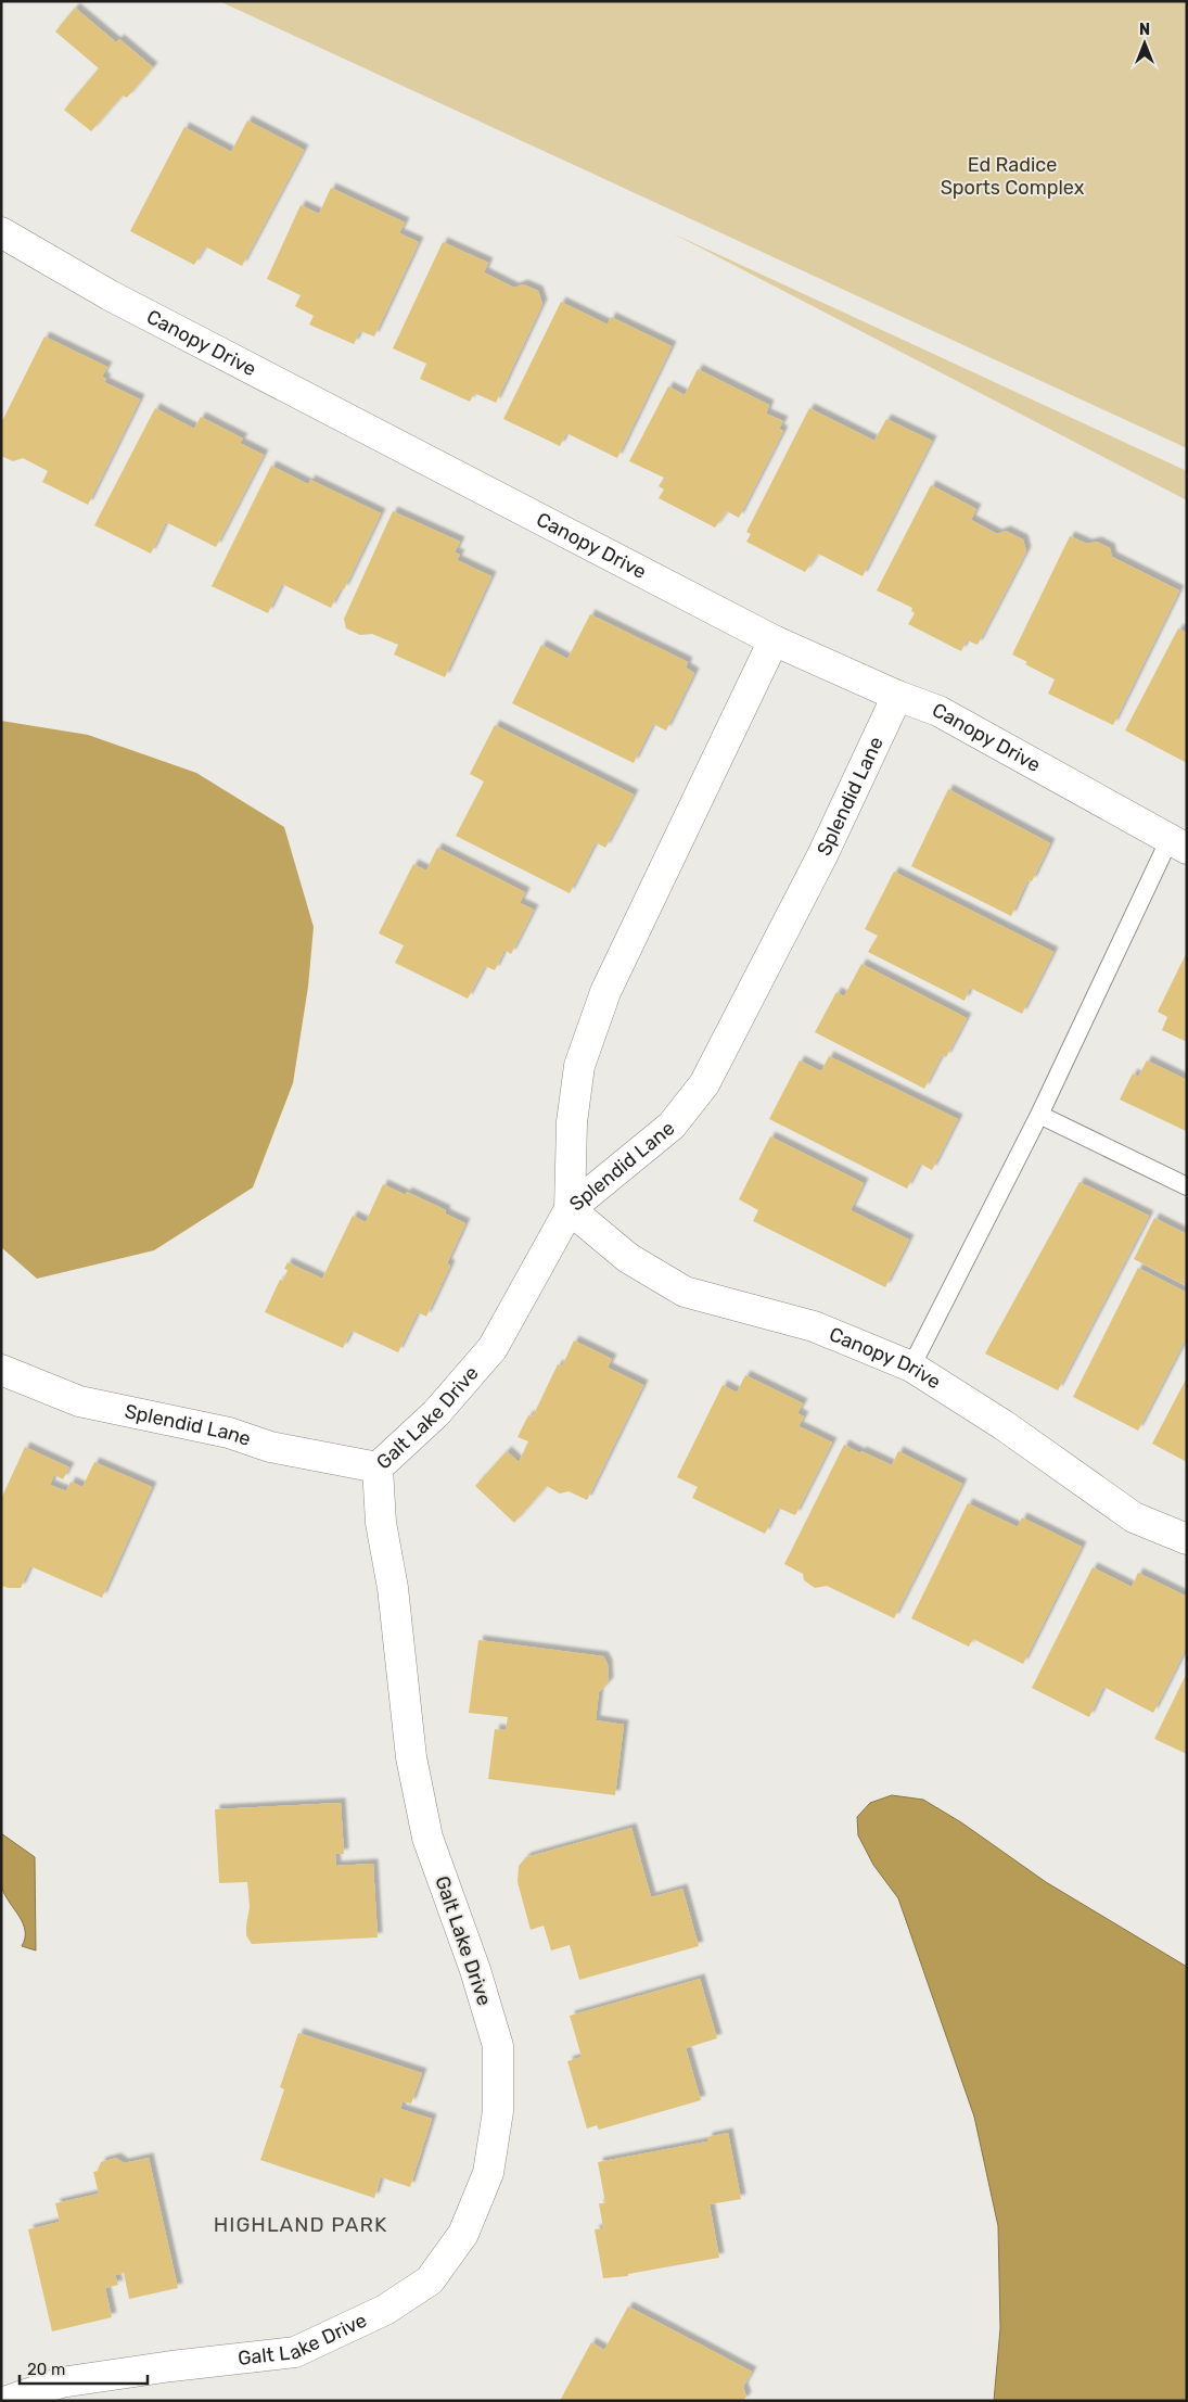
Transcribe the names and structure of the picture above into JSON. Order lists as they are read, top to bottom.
{
  "streets": {
    "street": ["Canopy Drive", "Splendid Lane", "Galt Lake Drive"]
  },
  "crossings": [
    ["Canopy Drive", "Splendid Lane"],
    ["Canopy Drive", "Galt Lake Drive"],
    ["Splendid Lane", "Galt Lake Drive"]
  ],
  "districts": ["HIGHLAND PARK"],
  "parks": ["Ed Radice Sports Complex"],
  "scale_bar": "20 m",
  "north": "top"
}
